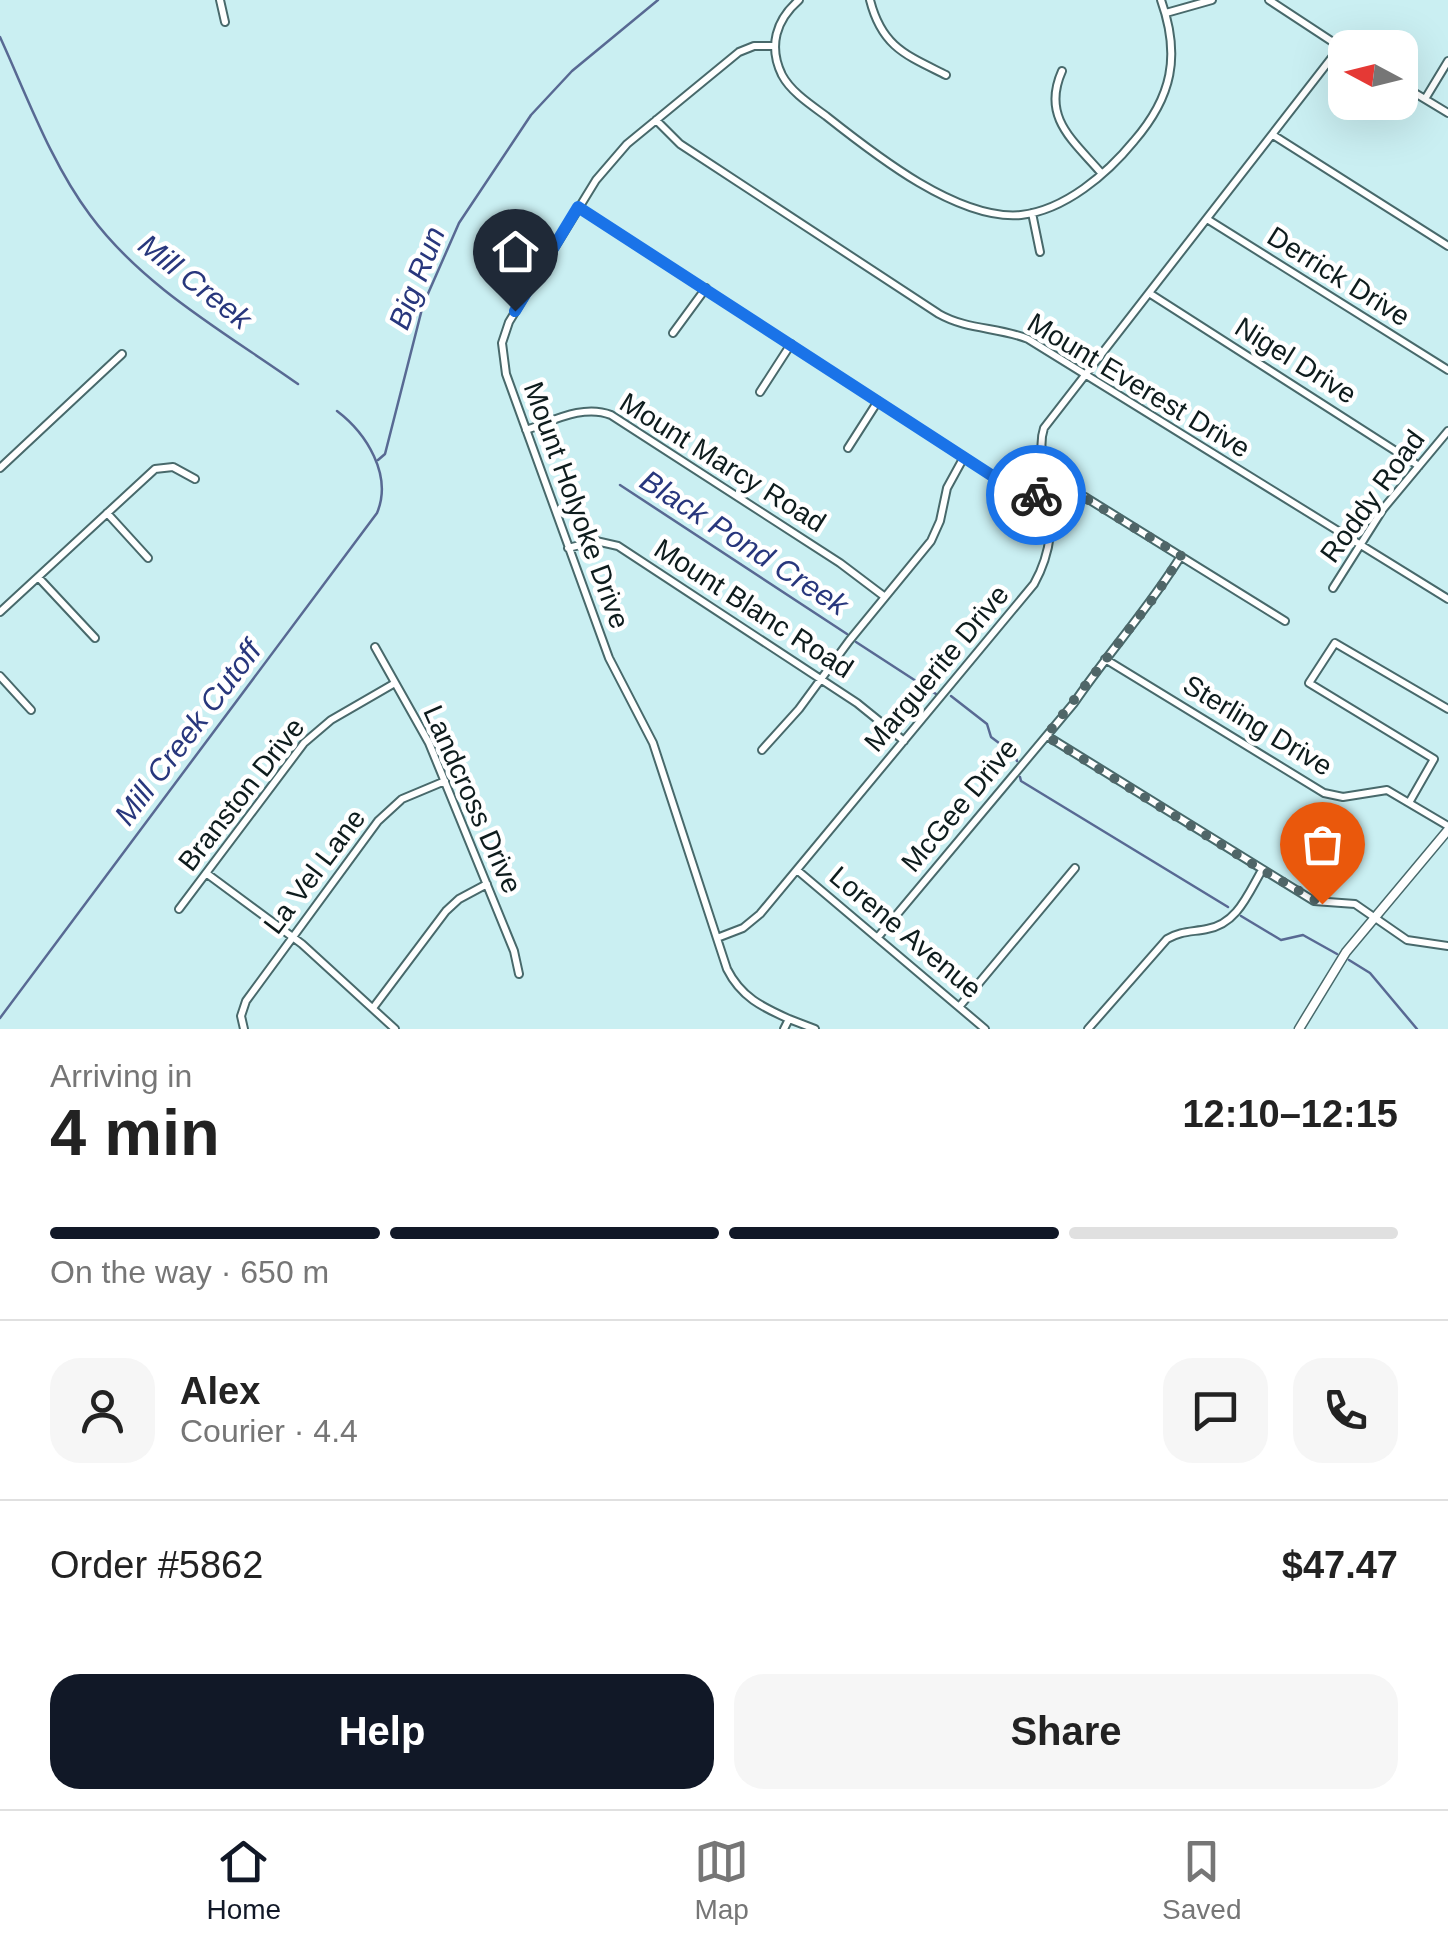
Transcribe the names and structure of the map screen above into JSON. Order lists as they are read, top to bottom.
{
  "streets": {
    "street": [
      "Derrick Drive",
      "Nigel Drive",
      "Mount Everest Drive",
      "Mount Marcy Road",
      "Roddy Road",
      "Mount Holyoke Drive",
      "Mount Blanc Road",
      "Marguerite Drive",
      "Sterling Drive",
      "Branston Drive",
      "Landcross Drive",
      "McGee Drive",
      "La Vel Lane",
      "Lorene Avenue"
    ]
  },
  "crossings": [
    ["Derrick Drive", "Marguerite Drive"],
    ["Nigel Drive", "Roddy Road"],
    ["Nigel Drive", "Marguerite Drive"],
    ["Mount Everest Drive", "Roddy Road"],
    ["Mount Everest Drive", "Mount Holyoke Drive"],
    ["Mount Everest Drive", "Marguerite Drive"],
    ["Mount Marcy Road", "Mount Holyoke Drive"],
    ["Mount Holyoke Drive", "Mount Blanc Road"],
    ["Mount Holyoke Drive", "Marguerite Drive"],
    ["Mount Blanc Road", "Marguerite Drive"],
    ["Marguerite Drive", "Lorene Avenue"],
    ["Sterling Drive", "McGee Drive"],
    ["Branston Drive", "Landcross Drive"],
    ["Landcross Drive", "La Vel Lane"],
    ["McGee Drive", "Lorene Avenue"]
  ],
  "water": [
    "Big Run",
    "Mill Creek",
    "Black Pond Creek",
    "Mill Creek Cutoff"
  ],
  "north": "left",
  "page": {
    "heading": ["4 min", "Arriving in", "12:10–12:15"],
    "panel": [
      "Alex",
      "Courier · 4.4",
      "Order #5862",
      "$47.47"
    ],
    "bar": "On the way · 650 m",
    "buttons": ["Help", "Share"],
    "tabs": ["Home", "Map", "Saved"]
  }
}
